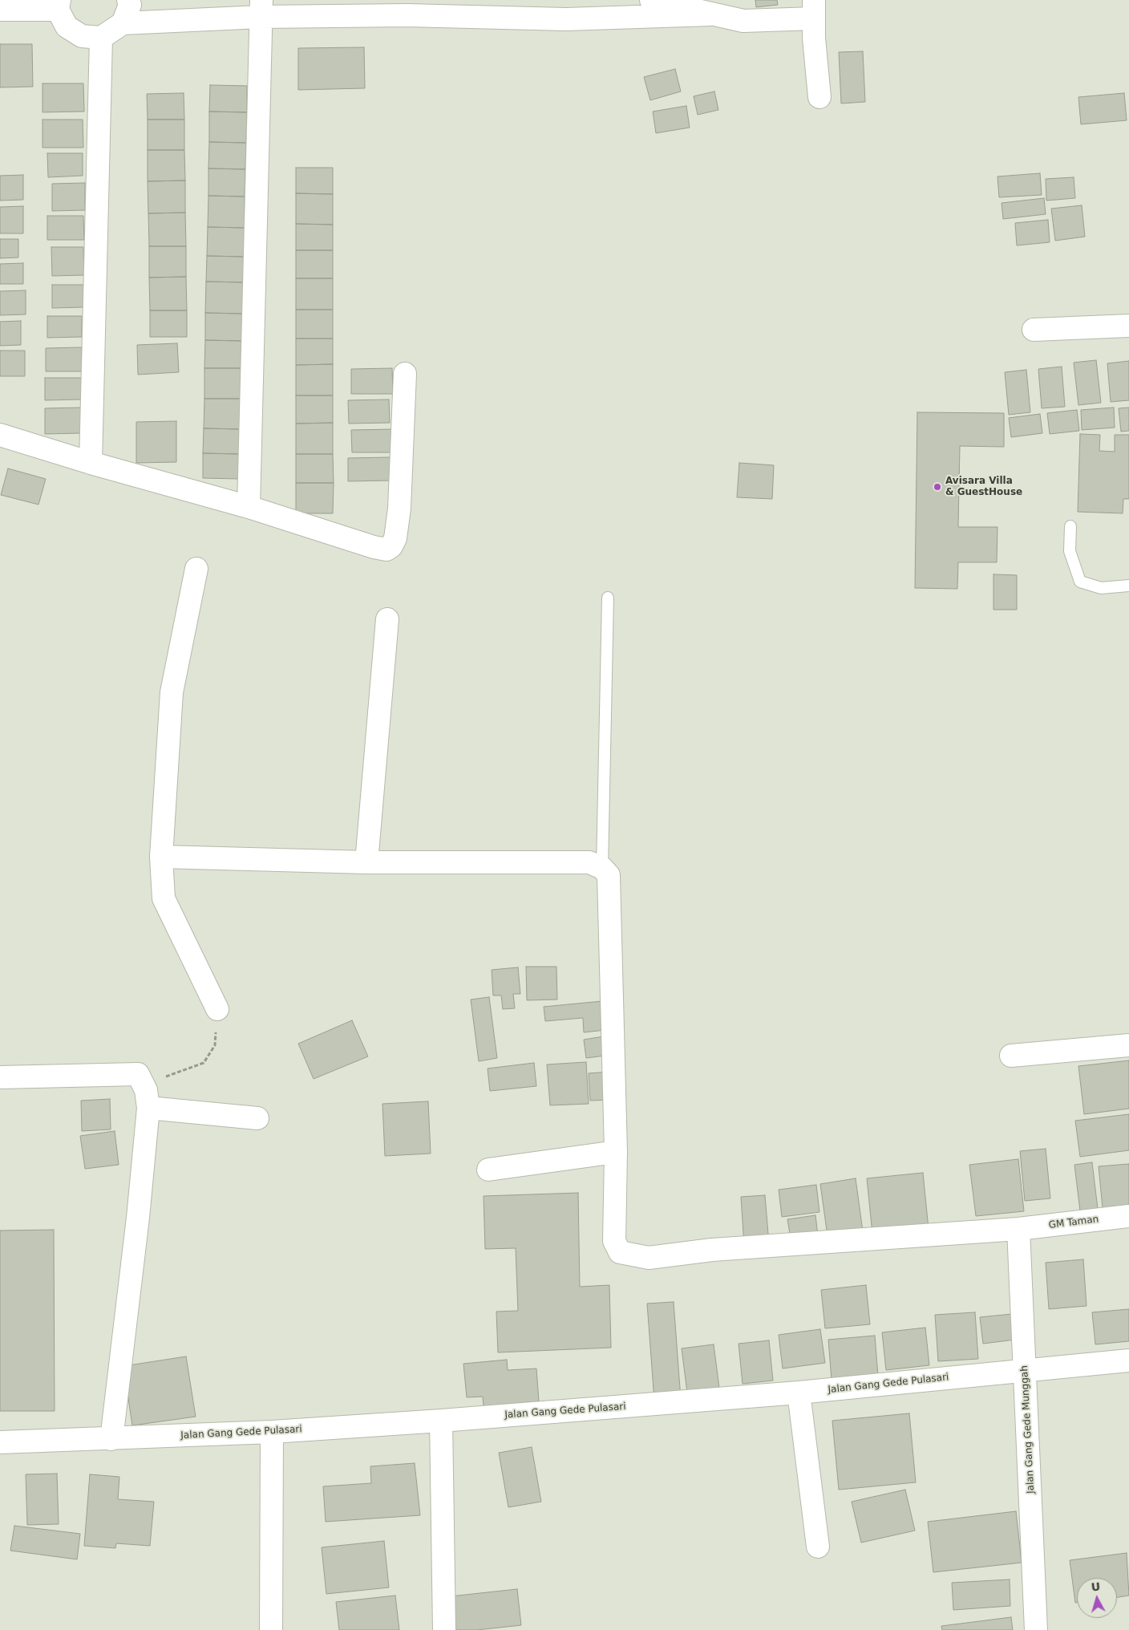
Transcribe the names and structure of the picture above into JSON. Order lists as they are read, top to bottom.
{
  "streets": {
    "street": ["GM Taman", "Jalan Gang Gede Pulasari", "Jalan Gang Gede Munggah"]
  },
  "crossings": [
    ["GM Taman", "Jalan Gang Gede Munggah"],
    ["Jalan Gang Gede Pulasari", "Jalan Gang Gede Munggah"]
  ],
  "places": ["Avisara Villa & GuestHouse"],
  "north": "top"
}
